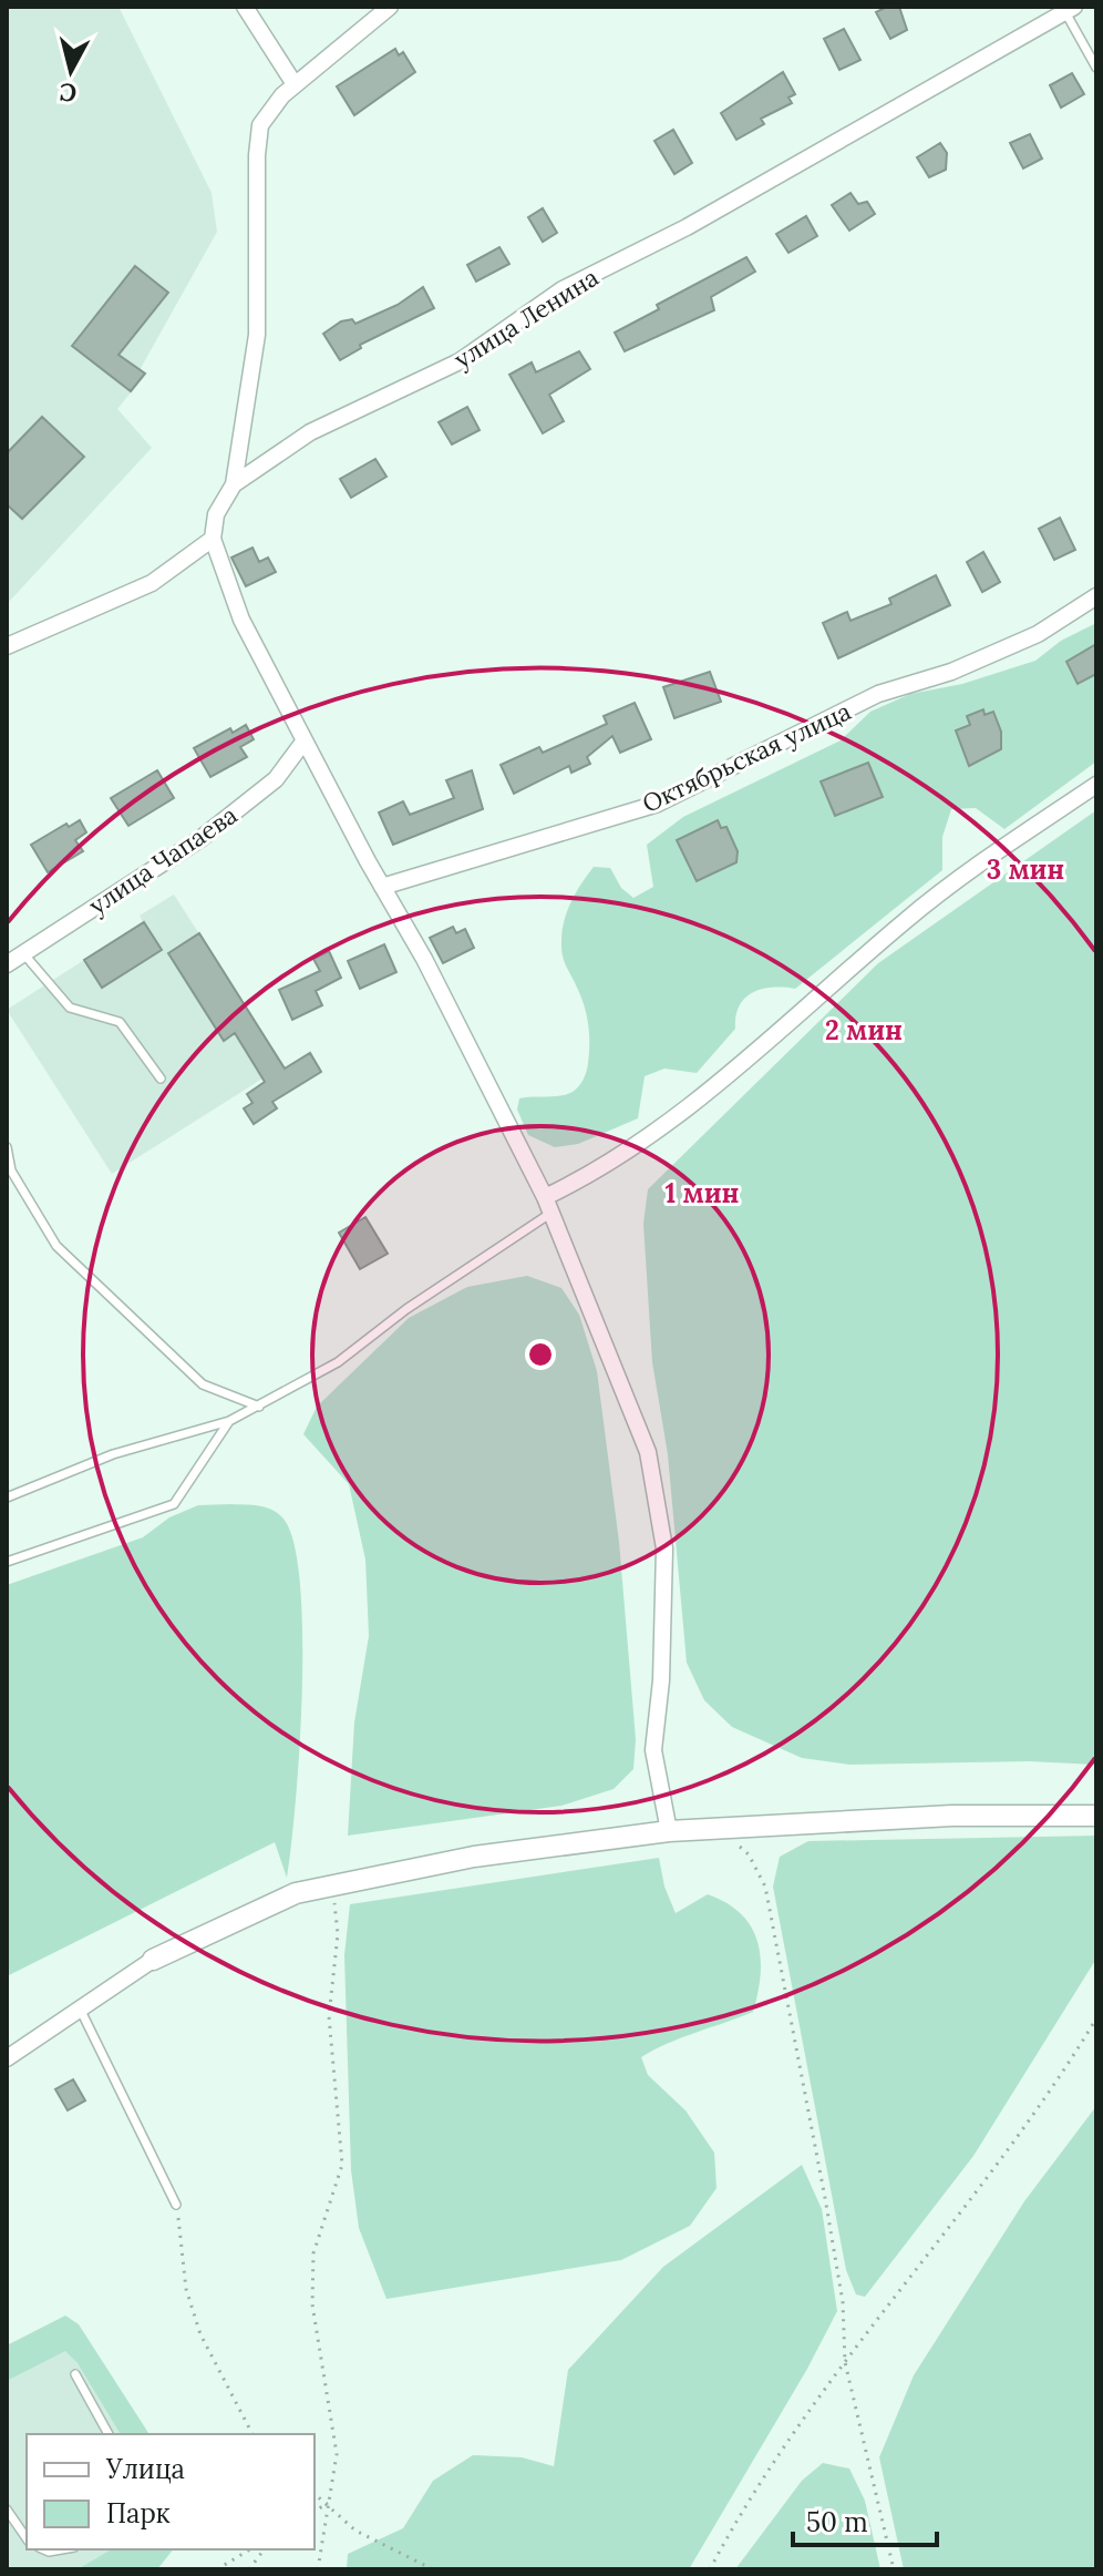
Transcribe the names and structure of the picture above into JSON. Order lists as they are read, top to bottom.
{
  "streets": {
    "street": ["улица Ленина", "Октябрьская улица", "улица Чапаева"]
  },
  "legend": ["Улица", "Парк"],
  "scale_bar": "50 m",
  "north": "bottom",
  "rings": ["3 мин", "2 мин", "1 мин"]
}
